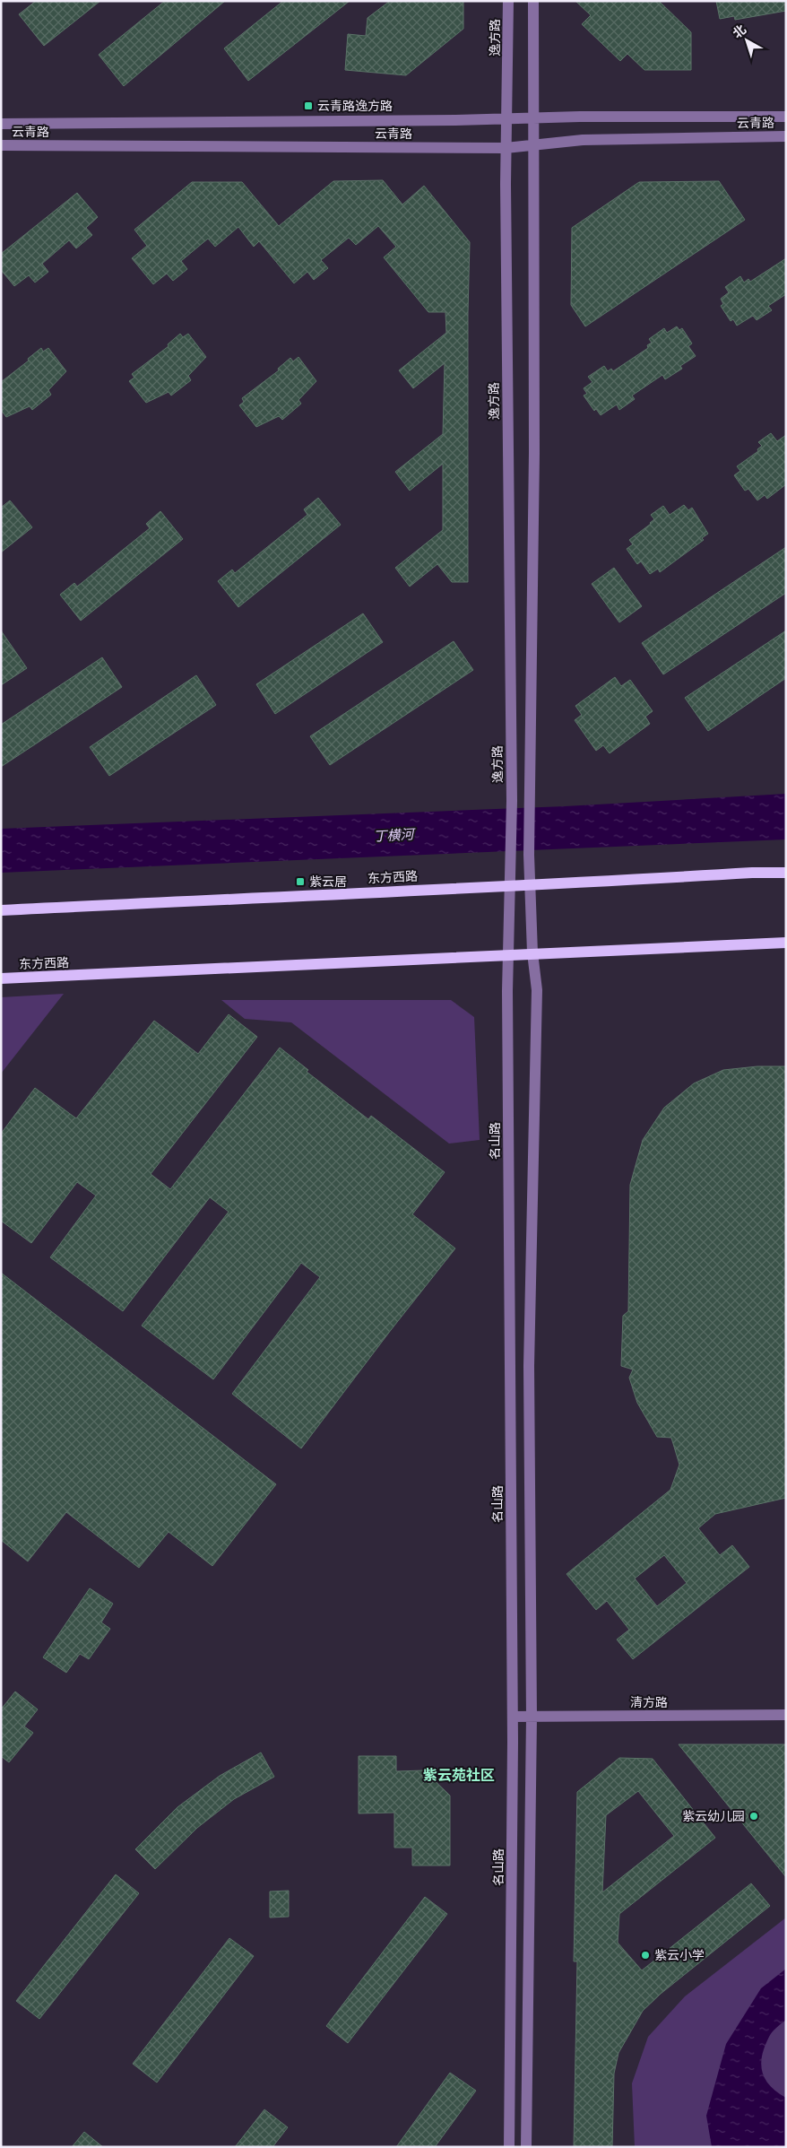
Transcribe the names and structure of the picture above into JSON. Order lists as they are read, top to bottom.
{
  "streets": {
    "main road": ["东方西路"],
    "street": [
      "逸方路",
      "云青路",
      "名山路",
      "清方路"
    ]
  },
  "crossings": [
    ["逸方路", "云青路"],
    ["逸方路", "名山路"],
    ["东方西路", "名山路"],
    ["名山路", "清方路"]
  ],
  "districts": ["紫云苑社区"],
  "water": ["丁横河"],
  "places": {
    "transit": ["云青路逸方路", "紫云居"],
    "other": ["紫云幼儿园", "紫云小学"]
  },
  "north": "top left"
}
